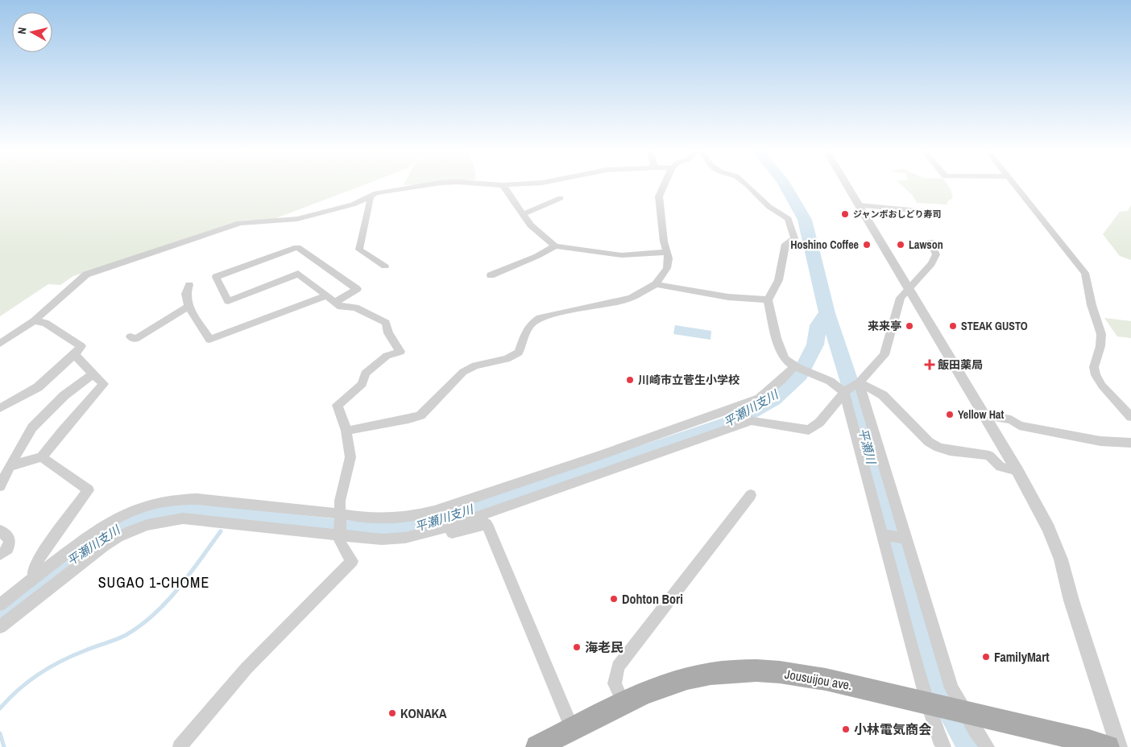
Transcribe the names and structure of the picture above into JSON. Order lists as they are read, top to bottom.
{
  "streets": {
    "main road": ["Jousuijou ave."]
  },
  "districts": ["SUGAO 1-CHOME"],
  "water": ["平瀬川支川", "平瀬川"],
  "places": {
    "other": [
      "ジャンボおしどり寿司",
      "Hoshino Coffee",
      "Lawson",
      "来来亭",
      "STEAK GUSTO",
      "川崎市立菅生小学校",
      "Yellow Hat",
      "Dohton Bori",
      "海老民",
      "FamilyMart",
      "KONAKA",
      "小林電気商会"
    ],
    "health": ["飯田薬局"]
  },
  "north": "left"
}
